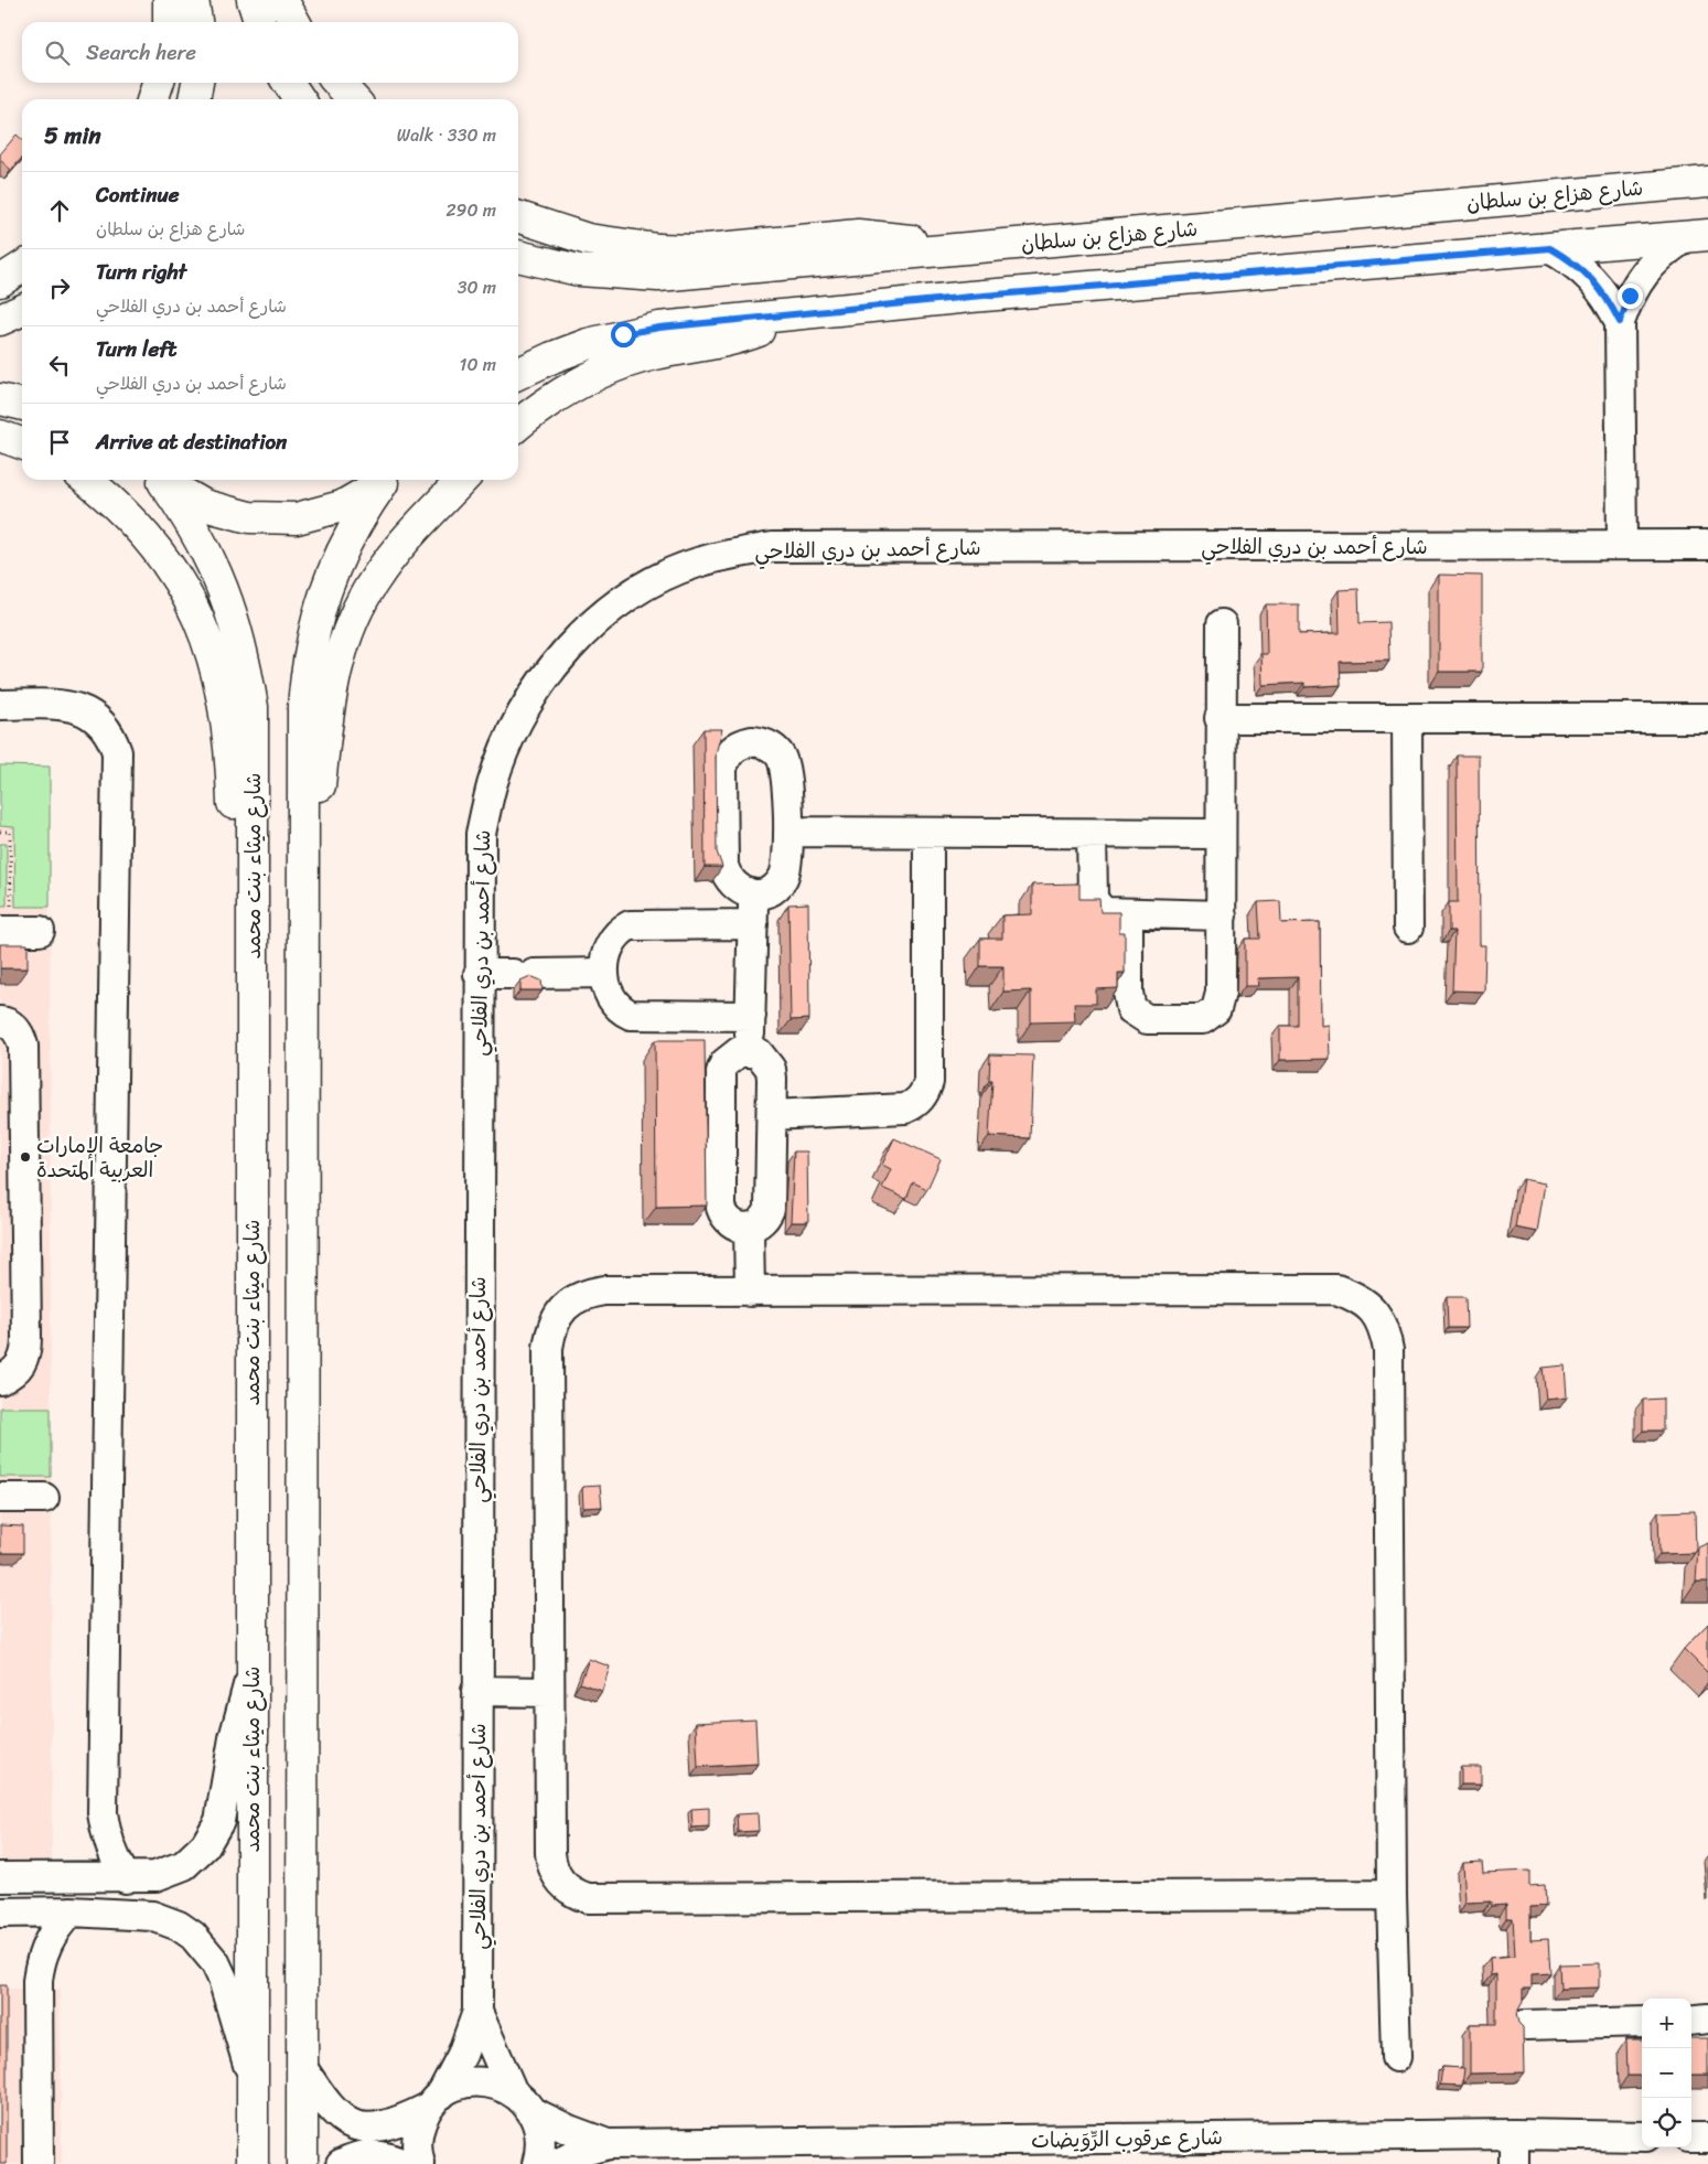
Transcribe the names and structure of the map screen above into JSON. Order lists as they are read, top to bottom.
{
  "streets": {
    "main road": ["شارع هزاع بن سلطان", "شارع ميثاء بنت محمد"],
    "street": ["شارع أحمد بن دري الفلاحي", "شارع عرقوب الرِّوَيضات"]
  },
  "crossings": [
    ["شارع أحمد بن دري الفلاحي", "شارع عرقوب الرِّوَيضات"]
  ],
  "places": ["جامعة الإمارات العربية المتحدة"],
  "page": {
    "search": "Search here",
    "heading": ["5 min", "Walk · 330 m"],
    "list": [
      ["Continue", "شارع هزاع بن سلطان", "290 m"],
      ["Turn right", "شارع أحمد بن دري الفلاحي", "30 m"],
      ["Turn left", "شارع أحمد بن دري الفلاحي", "10 m"],
      "Arrive at destination"
    ],
    "map_buttons": ["+", "−"]
  }
}
